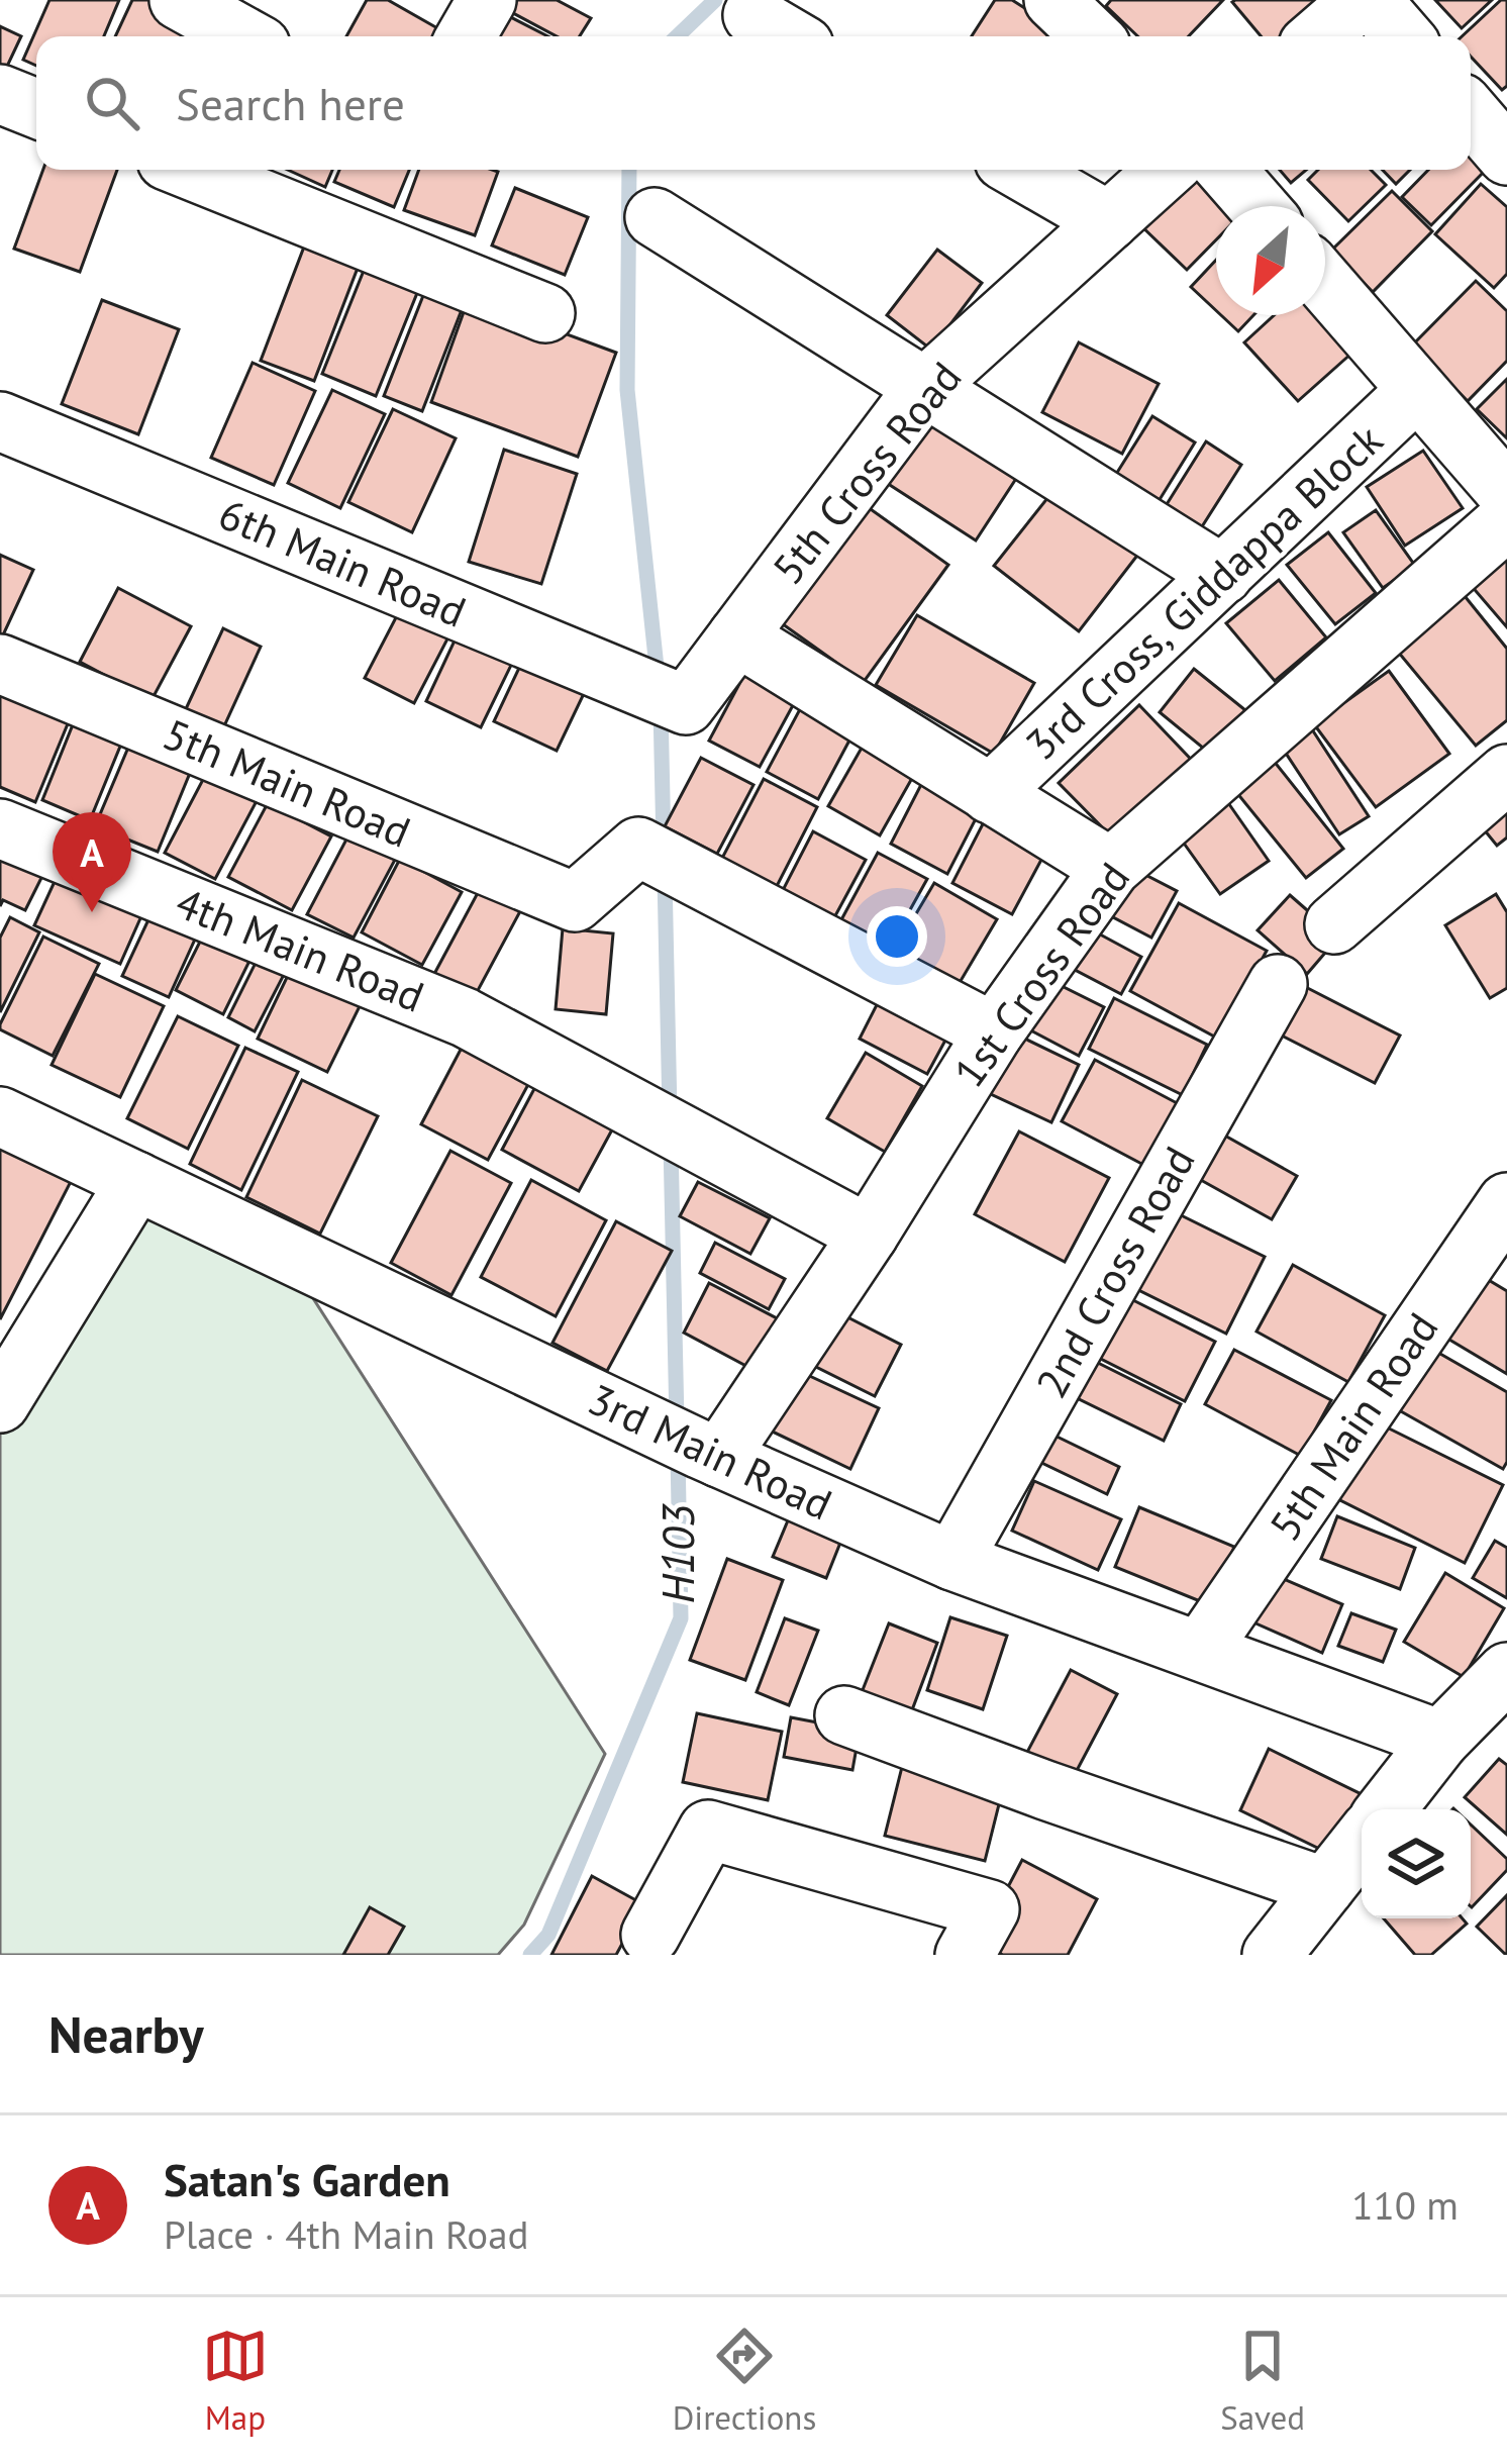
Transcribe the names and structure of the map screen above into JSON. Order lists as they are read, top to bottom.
{
  "streets": {
    "street": [
      "5th Cross Road",
      "6th Main Road",
      "3rd Cross, Giddappa Block",
      "5th Main Road",
      "4th Main Road",
      "1st Cross Road",
      "2nd Cross Road",
      "3rd Main Road"
    ]
  },
  "crossings": [
    ["5th Cross Road", "6th Main Road"],
    ["5th Main Road", "1st Cross Road"],
    ["5th Main Road", "3rd Main Road"],
    ["4th Main Road", "1st Cross Road"],
    ["1st Cross Road", "3rd Main Road"],
    ["2nd Cross Road", "3rd Main Road"]
  ],
  "water": ["H103"],
  "north": "bottom left",
  "page": {
    "search": "Search here",
    "pins": "A",
    "heading": "Nearby",
    "list": [
      {
        "mark": "A",
        "name": "Satan's Garden",
        "note": "Place · 4th Main Road",
        "value": "110 m"
      }
    ],
    "nav": ["Map", "Directions", "Saved"]
  }
}
